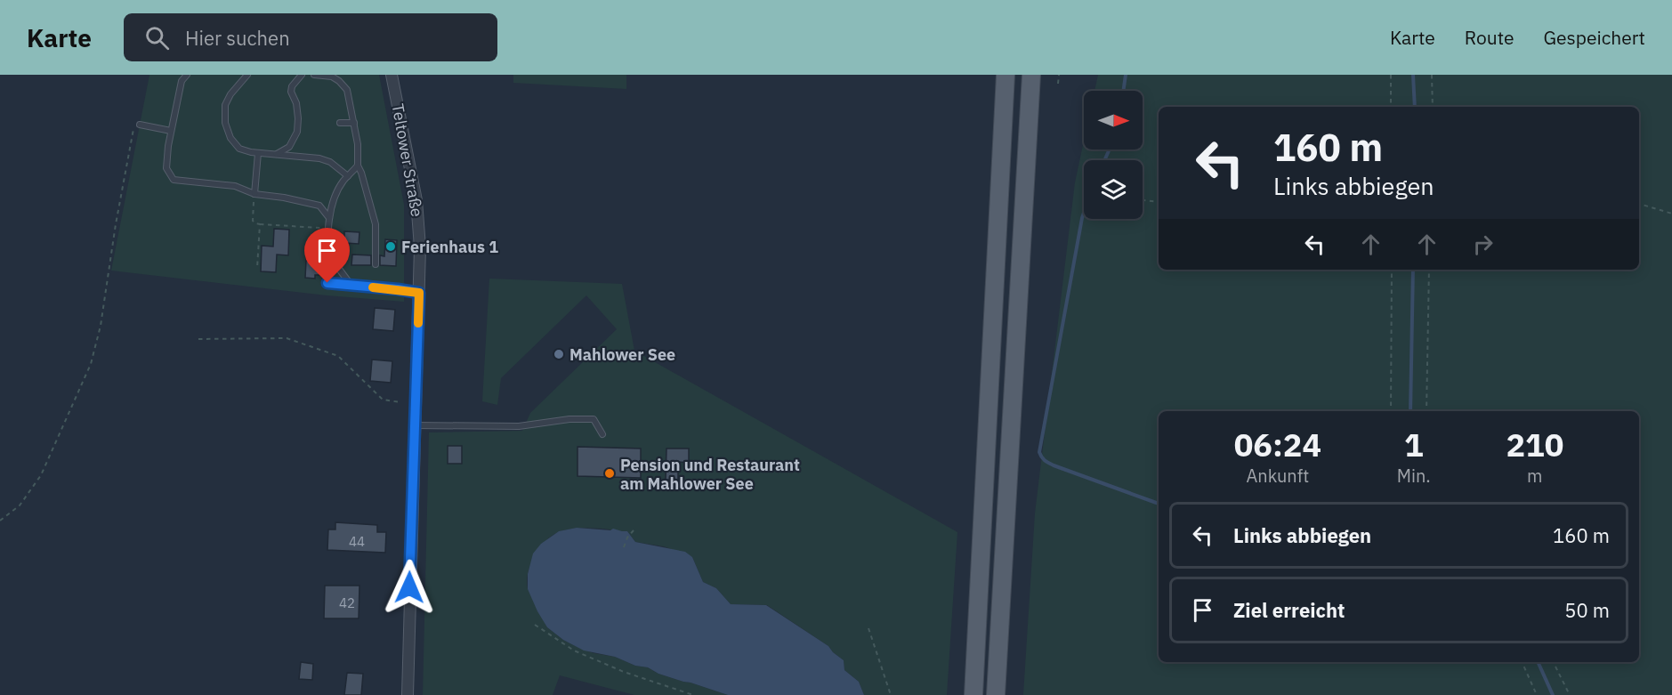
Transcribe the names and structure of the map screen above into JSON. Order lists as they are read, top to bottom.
{
  "streets": {
    "street": ["Teltower Straße"]
  },
  "places": ["Ferienhaus 1", "Mahlower See", "Pension und Restaurant am Mahlower See"],
  "house_numbers": ["44", "42"],
  "north": "right",
  "page": {
    "header": "Karte",
    "search": "Hier suchen",
    "nav": ["Karte", "Route", "Gespeichert"],
    "turn": ["160 m", "Links abbiegen"],
    "eta": [
      "06:24",
      "Ankunft",
      "1",
      "Min.",
      "210",
      "m"
    ],
    "list": [
      {
        "name": "Links abbiegen",
        "value": "160 m"
      },
      {
        "name": "Ziel erreicht",
        "value": "50 m"
      }
    ]
  }
}
